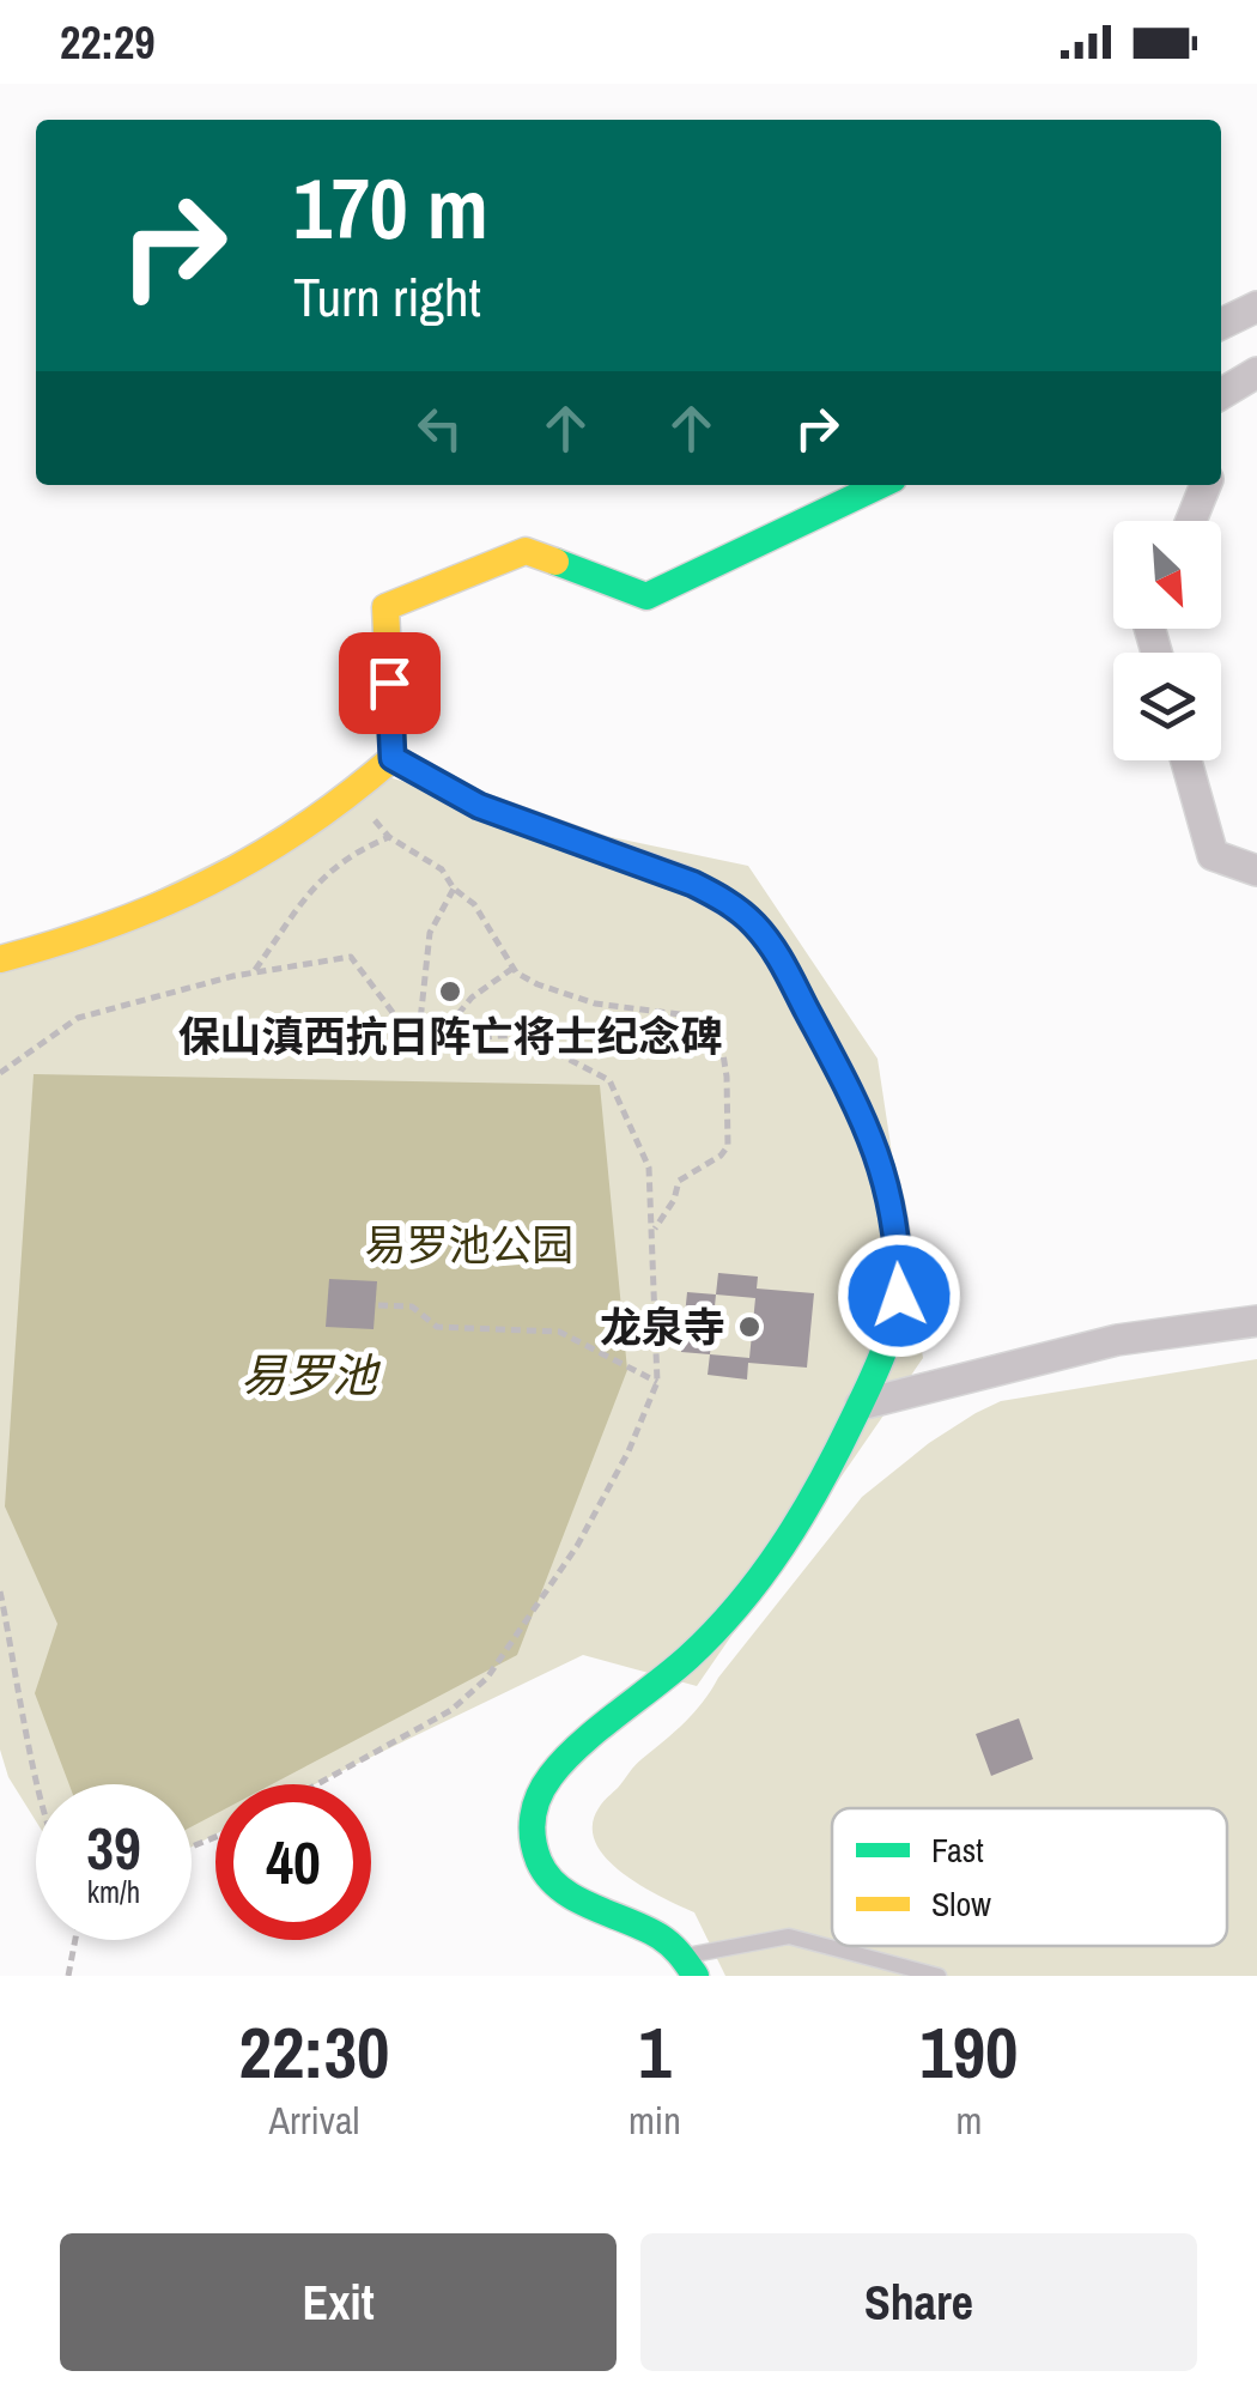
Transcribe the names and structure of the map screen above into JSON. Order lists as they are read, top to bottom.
{
  "water": ["易罗池"],
  "parks": ["易罗池公园"],
  "places": ["保山滇西抗日阵亡将士纪念碑", "龙泉寺"],
  "legend": ["Fast", "Slow"],
  "north": "bottom right",
  "page": {
    "status": "22:29",
    "turn": ["170 m", "Turn right"],
    "speed": "39 km/h",
    "limit": "40",
    "eta": [
      "22:30",
      "Arrival",
      "1",
      "min",
      "190",
      "m"
    ],
    "buttons": ["Exit", "Share"]
  }
}
